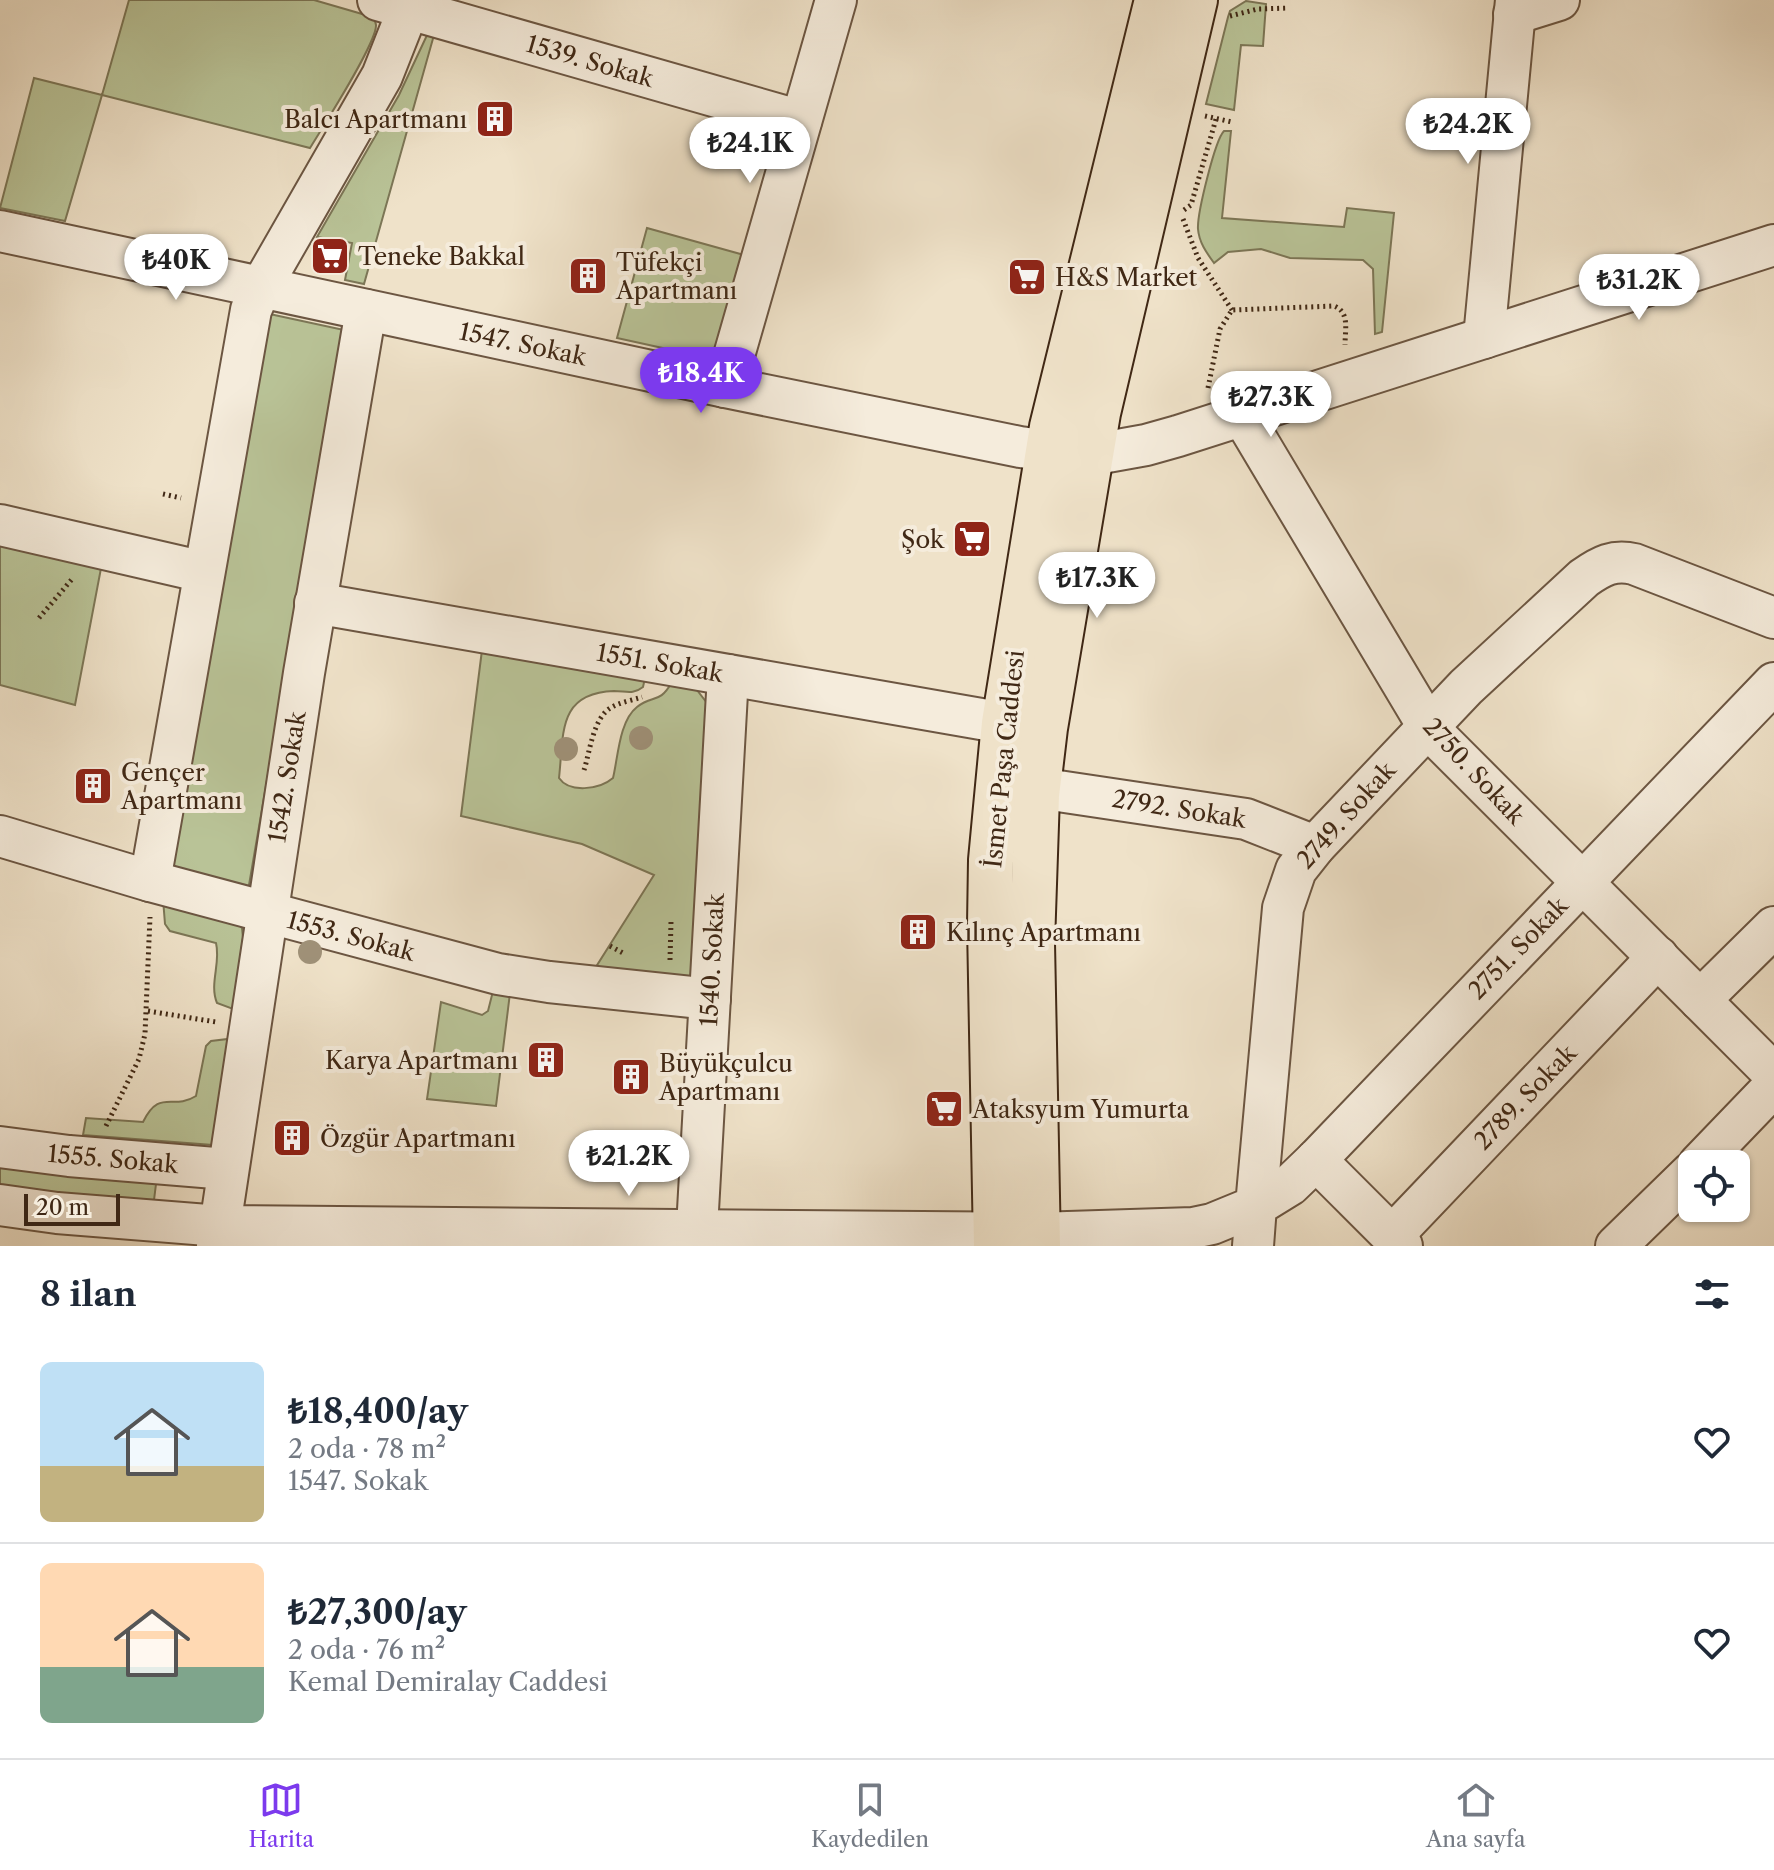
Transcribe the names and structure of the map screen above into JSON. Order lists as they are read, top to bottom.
{
  "streets": {
    "main road": ["İsmet Paşa Caddesi"],
    "street": [
      "1539. Sokak",
      "1547. Sokak",
      "1551. Sokak",
      "2750. Sokak",
      "1542. Sokak",
      "2792. Sokak",
      "2749. Sokak",
      "1553. Sokak",
      "2751. Sokak",
      "1540. Sokak",
      "2789. Sokak",
      "1555. Sokak"
    ]
  },
  "crossings": [
    ["1547. Sokak", "İsmet Paşa Caddesi"],
    ["1547. Sokak", "2750. Sokak"],
    ["1547. Sokak", "1542. Sokak"],
    ["1551. Sokak", "İsmet Paşa Caddesi"],
    ["1551. Sokak", "1542. Sokak"],
    ["1551. Sokak", "1540. Sokak"],
    ["İsmet Paşa Caddesi", "2792. Sokak"],
    ["2750. Sokak", "2749. Sokak"],
    ["2750. Sokak", "2751. Sokak"],
    ["2750. Sokak", "2789. Sokak"],
    ["1542. Sokak", "1553. Sokak"],
    ["1542. Sokak", "1555. Sokak"],
    ["2792. Sokak", "2749. Sokak"],
    ["2749. Sokak", "2751. Sokak"],
    ["1553. Sokak", "1540. Sokak"]
  ],
  "places": {
    "building": [
      "Balcı Apartmanı",
      "Tüfekçi Apartmanı",
      "Gençer Apartmanı",
      "Kılınç Apartmanı",
      "Karya Apartmanı",
      "Büyükçulcu Apartmanı",
      "Özgür Apartmanı"
    ],
    "supermarket": [
      "Teneke Bakkal",
      "H&S Market",
      "Şok",
      "Ataksyum Yumurta"
    ]
  },
  "scale_bar": "20 m",
  "page": {
    "price": [
      "₺24.2K",
      "₺24.1K",
      "₺40K",
      "₺31.2K",
      "₺18.4K",
      "₺27.3K",
      "₺17.3K",
      "₺21.2K"
    ],
    "scale": "20 m",
    "heading": "8 ilan",
    "list": [
      {
        "name": "₺18,400/ay",
        "note": "2 oda · 78 m² · 1547. Sokak"
      },
      {
        "name": "₺27,300/ay",
        "note": "2 oda · 76 m² · Kemal Demiralay Caddesi"
      }
    ],
    "tabs": ["Harita", "Kaydedilen", "Ana sayfa"]
  }
}
